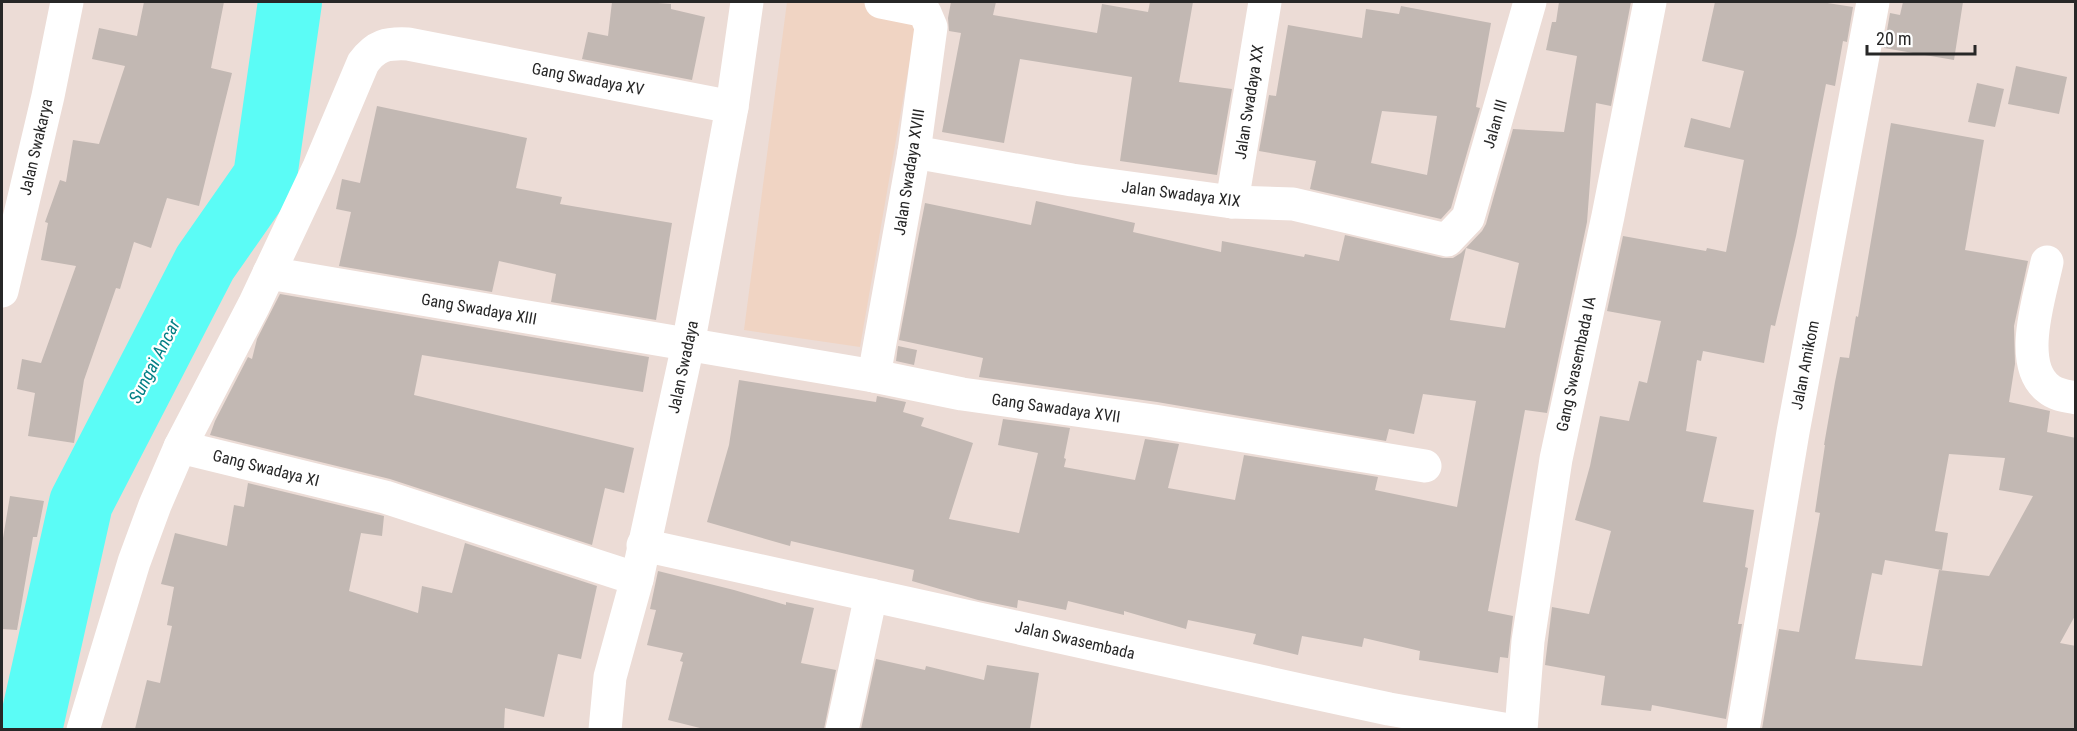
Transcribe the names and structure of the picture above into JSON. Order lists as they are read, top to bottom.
{
  "streets": {
    "street": [
      "Gang Swadaya XV",
      "Jalan Swadaya XX",
      "Jalan III",
      "Jalan Swakarya",
      "Jalan Swadaya XVIII",
      "Jalan Swadaya XIX",
      "Gang Swadaya XIII",
      "Gang Swasembada IA",
      "Jalan Amikom",
      "Jalan Swadaya",
      "Gang Sawadaya XVII",
      "Gang Swadaya XI",
      "Jalan Swasembada"
    ]
  },
  "crossings": [
    ["Gang Swadaya XV", "Gang Swadaya XIII"],
    ["Gang Swadaya XV", "Jalan Swadaya"],
    ["Gang Swadaya XV", "Gang Swadaya XI"],
    ["Jalan Swadaya XX", "Jalan Swadaya XIX"],
    ["Jalan III", "Jalan Swadaya XIX"],
    ["Jalan Swadaya XVIII", "Jalan Swadaya XIX"],
    ["Jalan Swadaya XVIII", "Gang Sawadaya XVII"],
    ["Gang Swadaya XIII", "Jalan Swadaya"],
    ["Gang Swadaya XIII", "Gang Sawadaya XVII"],
    ["Jalan Swadaya", "Gang Sawadaya XVII"],
    ["Jalan Swadaya", "Gang Swadaya XI"],
    ["Jalan Swadaya", "Jalan Swasembada"]
  ],
  "water": ["Sungai Ancar"],
  "scale_bar": "20 m"
}
